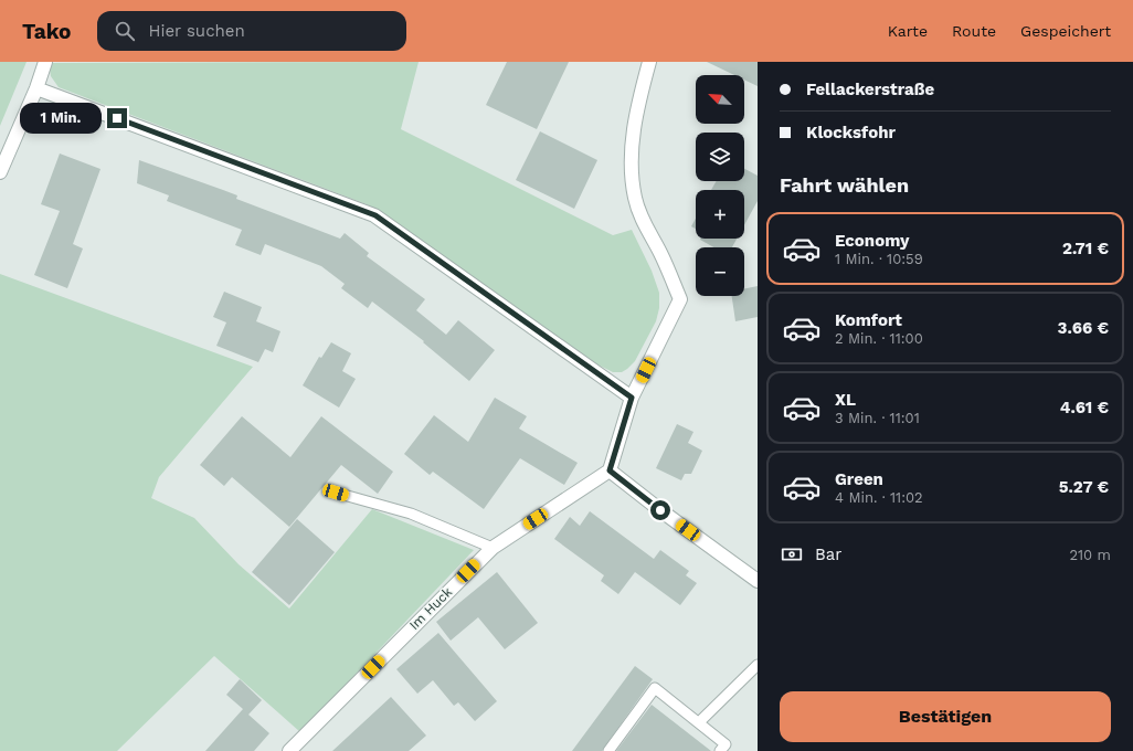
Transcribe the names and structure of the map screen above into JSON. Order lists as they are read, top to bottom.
{
  "streets": {
    "street": ["Im Huck"]
  },
  "north": "top left",
  "page": {
    "header": "Tako",
    "search": "Hier suchen",
    "nav": ["Karte", "Route", "Gespeichert"],
    "banner": ["Fellackerstraße", "Klocksfohr"],
    "map_buttons": ["+", "−"],
    "bubble": "1 Min.",
    "heading": "Fahrt wählen",
    "list": [
      {
        "name": "Economy",
        "note": "1 Min. · 10:59",
        "value": "2.71 €"
      },
      {
        "name": "Komfort",
        "note": "2 Min. · 11:00",
        "value": "3.66 €"
      },
      {
        "name": "XL",
        "note": "3 Min. · 11:01",
        "value": "4.61 €"
      },
      {
        "name": "Green",
        "note": "4 Min. · 11:02",
        "value": "5.27 €"
      }
    ],
    "pay": ["Bar", "210 m"],
    "buttons": "Bestätigen"
  }
}
